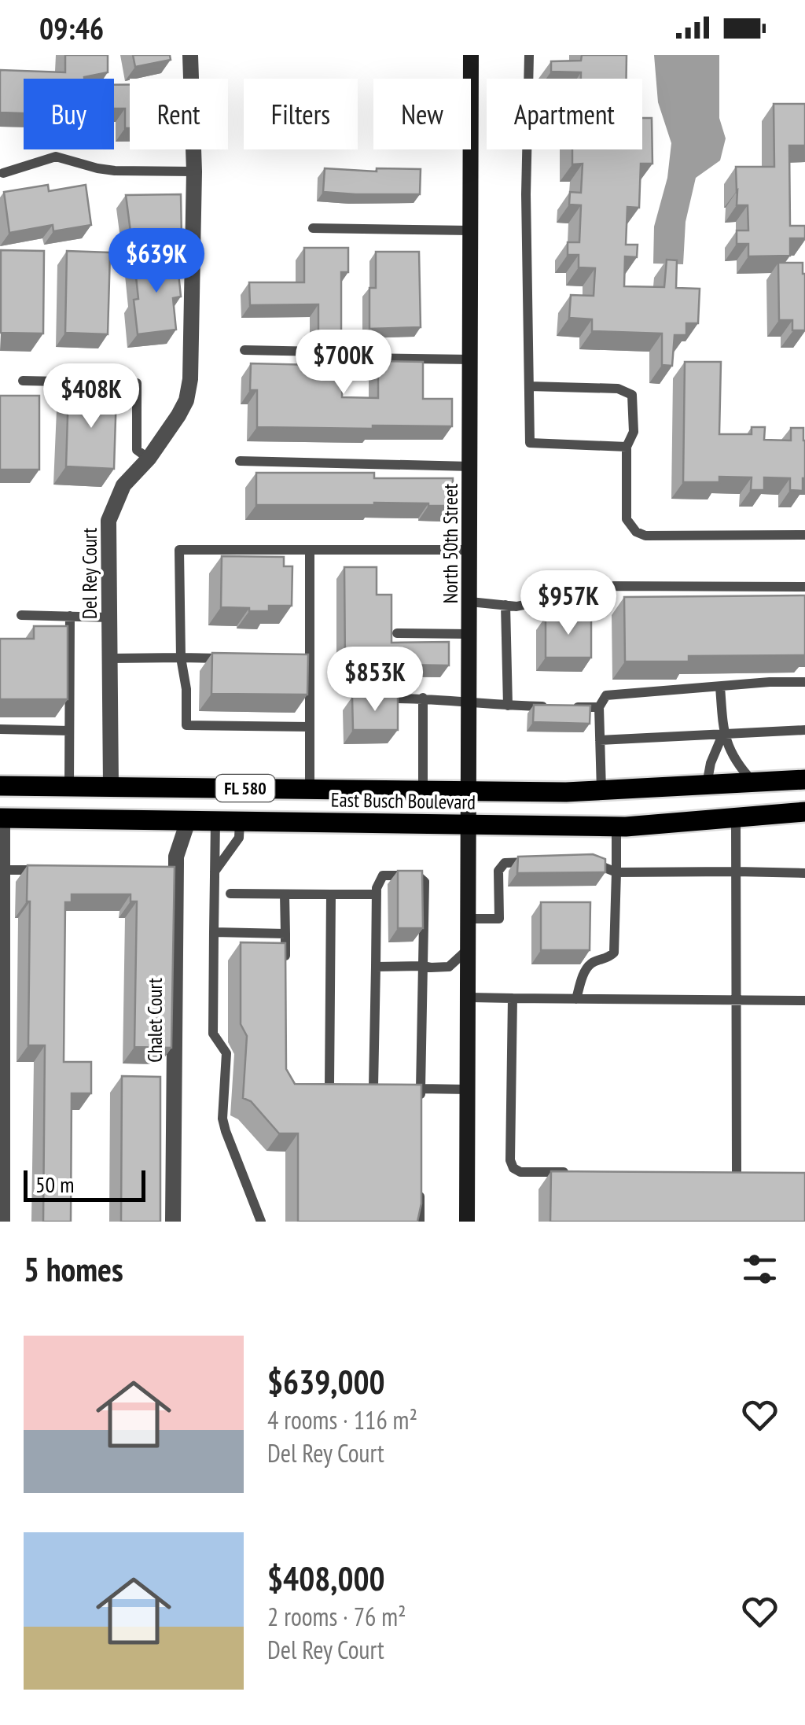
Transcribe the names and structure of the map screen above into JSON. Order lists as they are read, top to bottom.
{
  "streets": {
    "main road": ["FL 580", "East Busch Boulevard"],
    "street": ["North 50th Street", "Del Rey Court", "Chalet Court"]
  },
  "crossings": [
    ["North 50th Street", "East Busch Boulevard"],
    ["Del Rey Court", "East Busch Boulevard"],
    ["East Busch Boulevard", "Chalet Court"]
  ],
  "scale_bar": "50 m",
  "page": {
    "status": "09:46",
    "chip": [
      "Buy",
      "Rent",
      "Filters",
      "New",
      "Apartment"
    ],
    "price": [
      "$639K",
      "$700K",
      "$408K",
      "$957K",
      "$853K"
    ],
    "scale": "50 m",
    "heading": "5 homes",
    "list": [
      {
        "name": "$639,000",
        "note": "4 rooms · 116 m² · Del Rey Court"
      },
      {
        "name": "$408,000",
        "note": "2 rooms · 76 m² · Del Rey Court"
      }
    ]
  }
}
